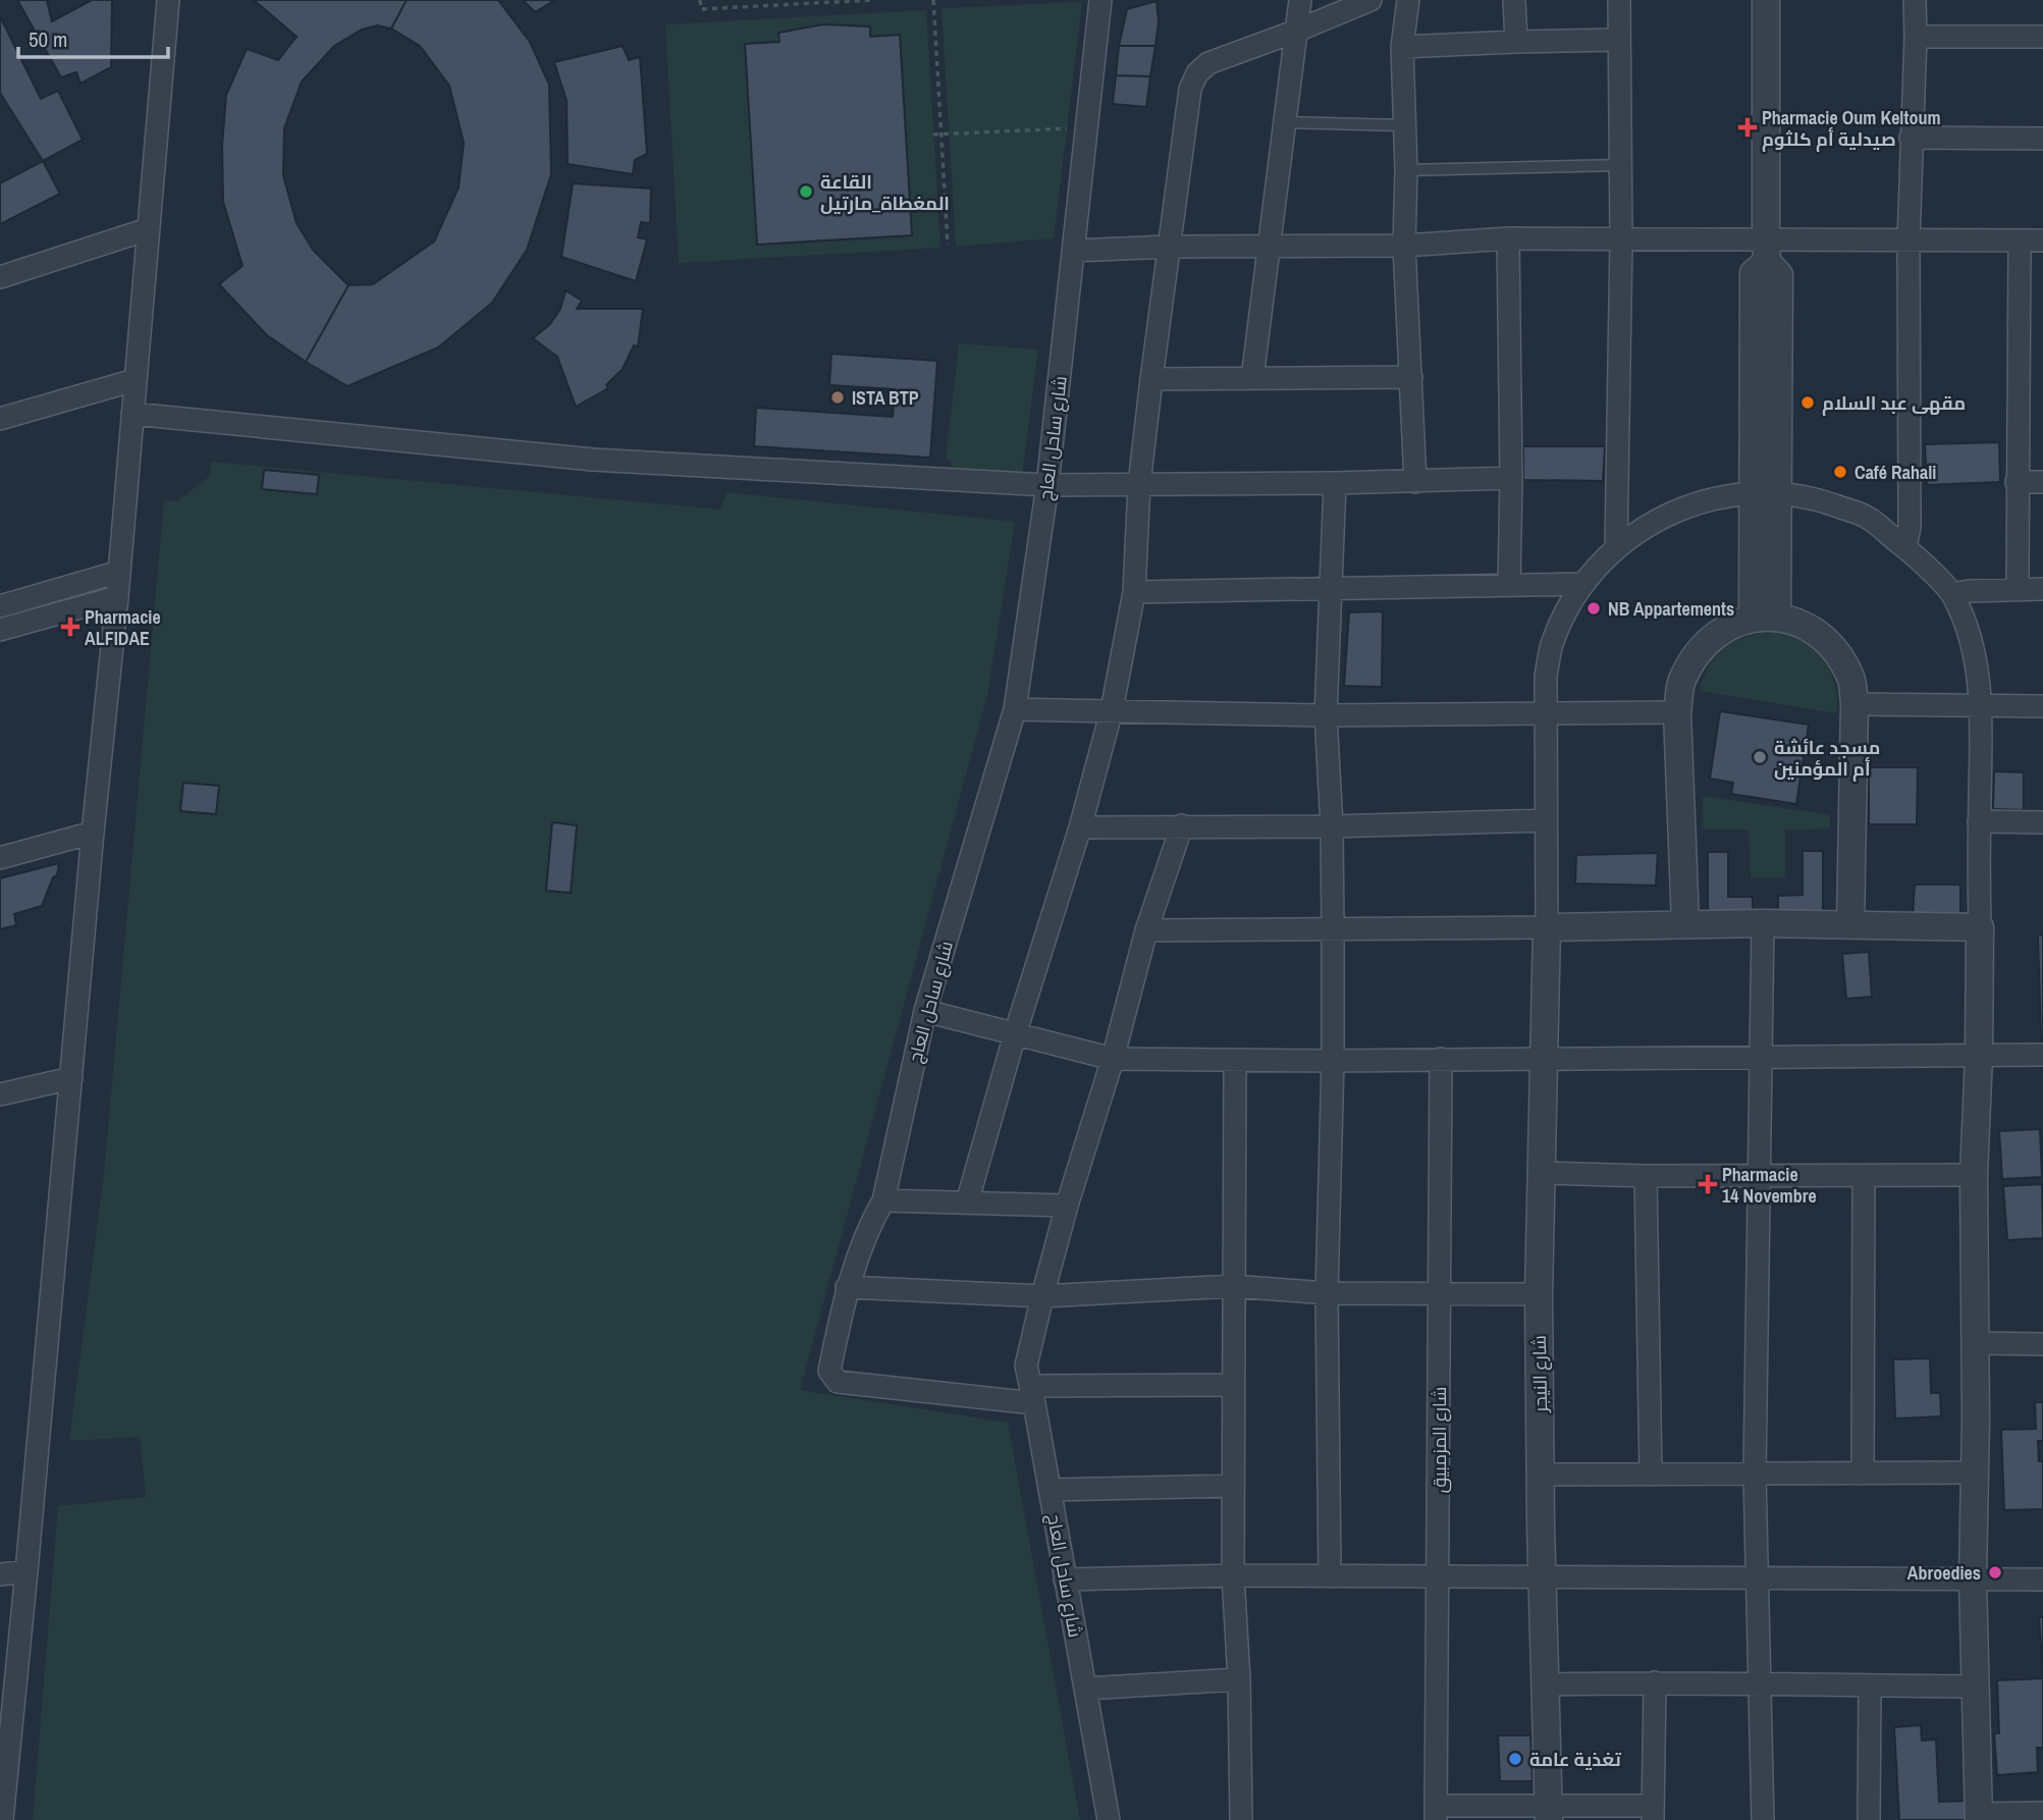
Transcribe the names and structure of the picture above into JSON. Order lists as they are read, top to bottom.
{
  "streets": {
    "street": ["شارع ساحل العاج", "شارع النيجر", "شارع المزمبيق"]
  },
  "places": {
    "health": ["Pharmacie Oum Keltoum صيدلية أم كلثوم", "Pharmacie ALFIDAE", "Pharmacie 14 Novembre"],
    "other": [
      "القاعة المغطاة_مارتيل",
      "ISTA BTP",
      "مقهى عبد السلام",
      "Café Rahali",
      "NB Appartements",
      "مسجد عائشة أم المؤمنين",
      "Abroedies",
      "تغذية عامة"
    ]
  },
  "scale_bar": "50 m"
}
